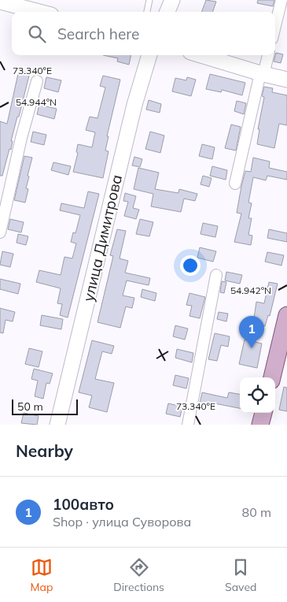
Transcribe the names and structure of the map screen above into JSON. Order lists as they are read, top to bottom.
{
  "streets": {
    "main road": ["улица Димитрова"]
  },
  "scale_bar": "50 m",
  "page": {
    "search": "Search here",
    "pins": "1",
    "scale": "50 m",
    "heading": "Nearby",
    "list": [
      {
        "mark": "1",
        "name": "100авто",
        "note": "Shop · улица Суворова",
        "value": "80 m"
      }
    ],
    "nav": ["Map", "Directions", "Saved"]
  },
  "coordinates": ["73.340°E", "54.944°N", "54.942°N"]
}
